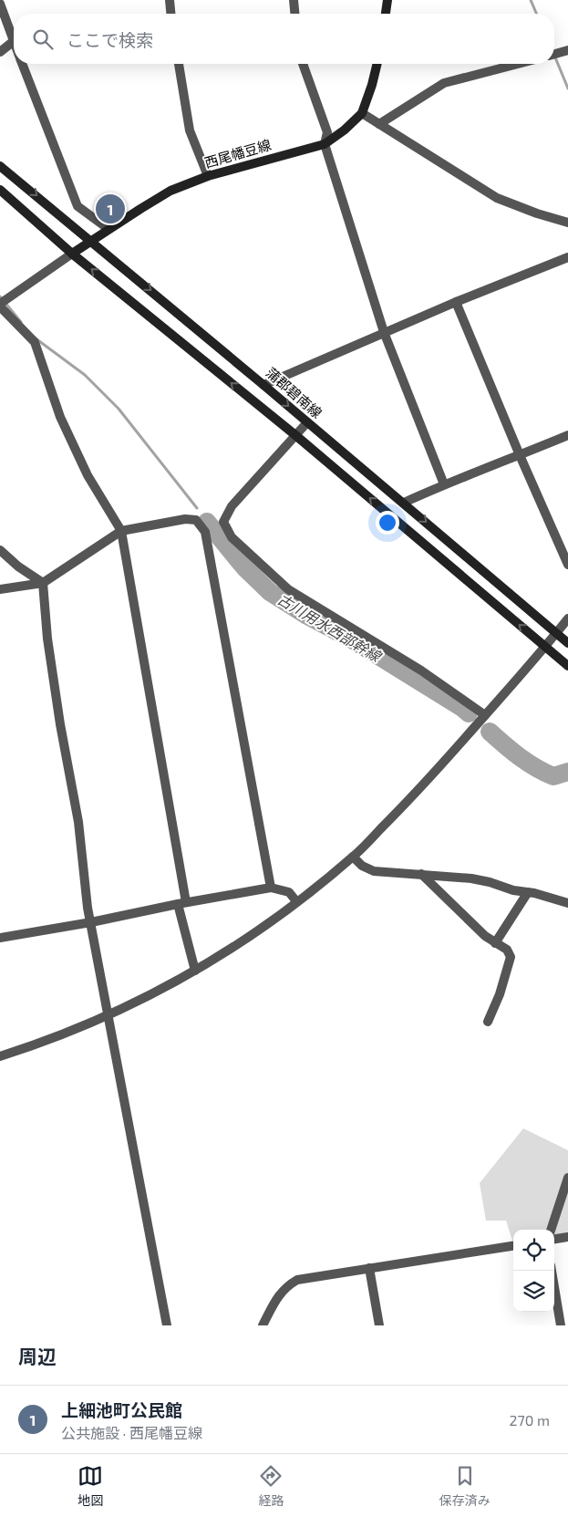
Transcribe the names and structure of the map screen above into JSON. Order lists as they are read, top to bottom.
{
  "streets": {
    "main road": ["西尾幡豆線", "蒲郡碧南線"]
  },
  "crossings": [
    ["西尾幡豆線", "蒲郡碧南線"]
  ],
  "water": ["古川用水西部幹線"],
  "page": {
    "search": "ここで検索",
    "pins": "1",
    "heading": "周辺",
    "list": [
      {
        "mark": "1",
        "name": "上細池町公民館",
        "note": "公共施設 · 西尾幡豆線",
        "value": "270 m"
      }
    ],
    "nav": ["地図", "経路", "保存済み"]
  }
}
